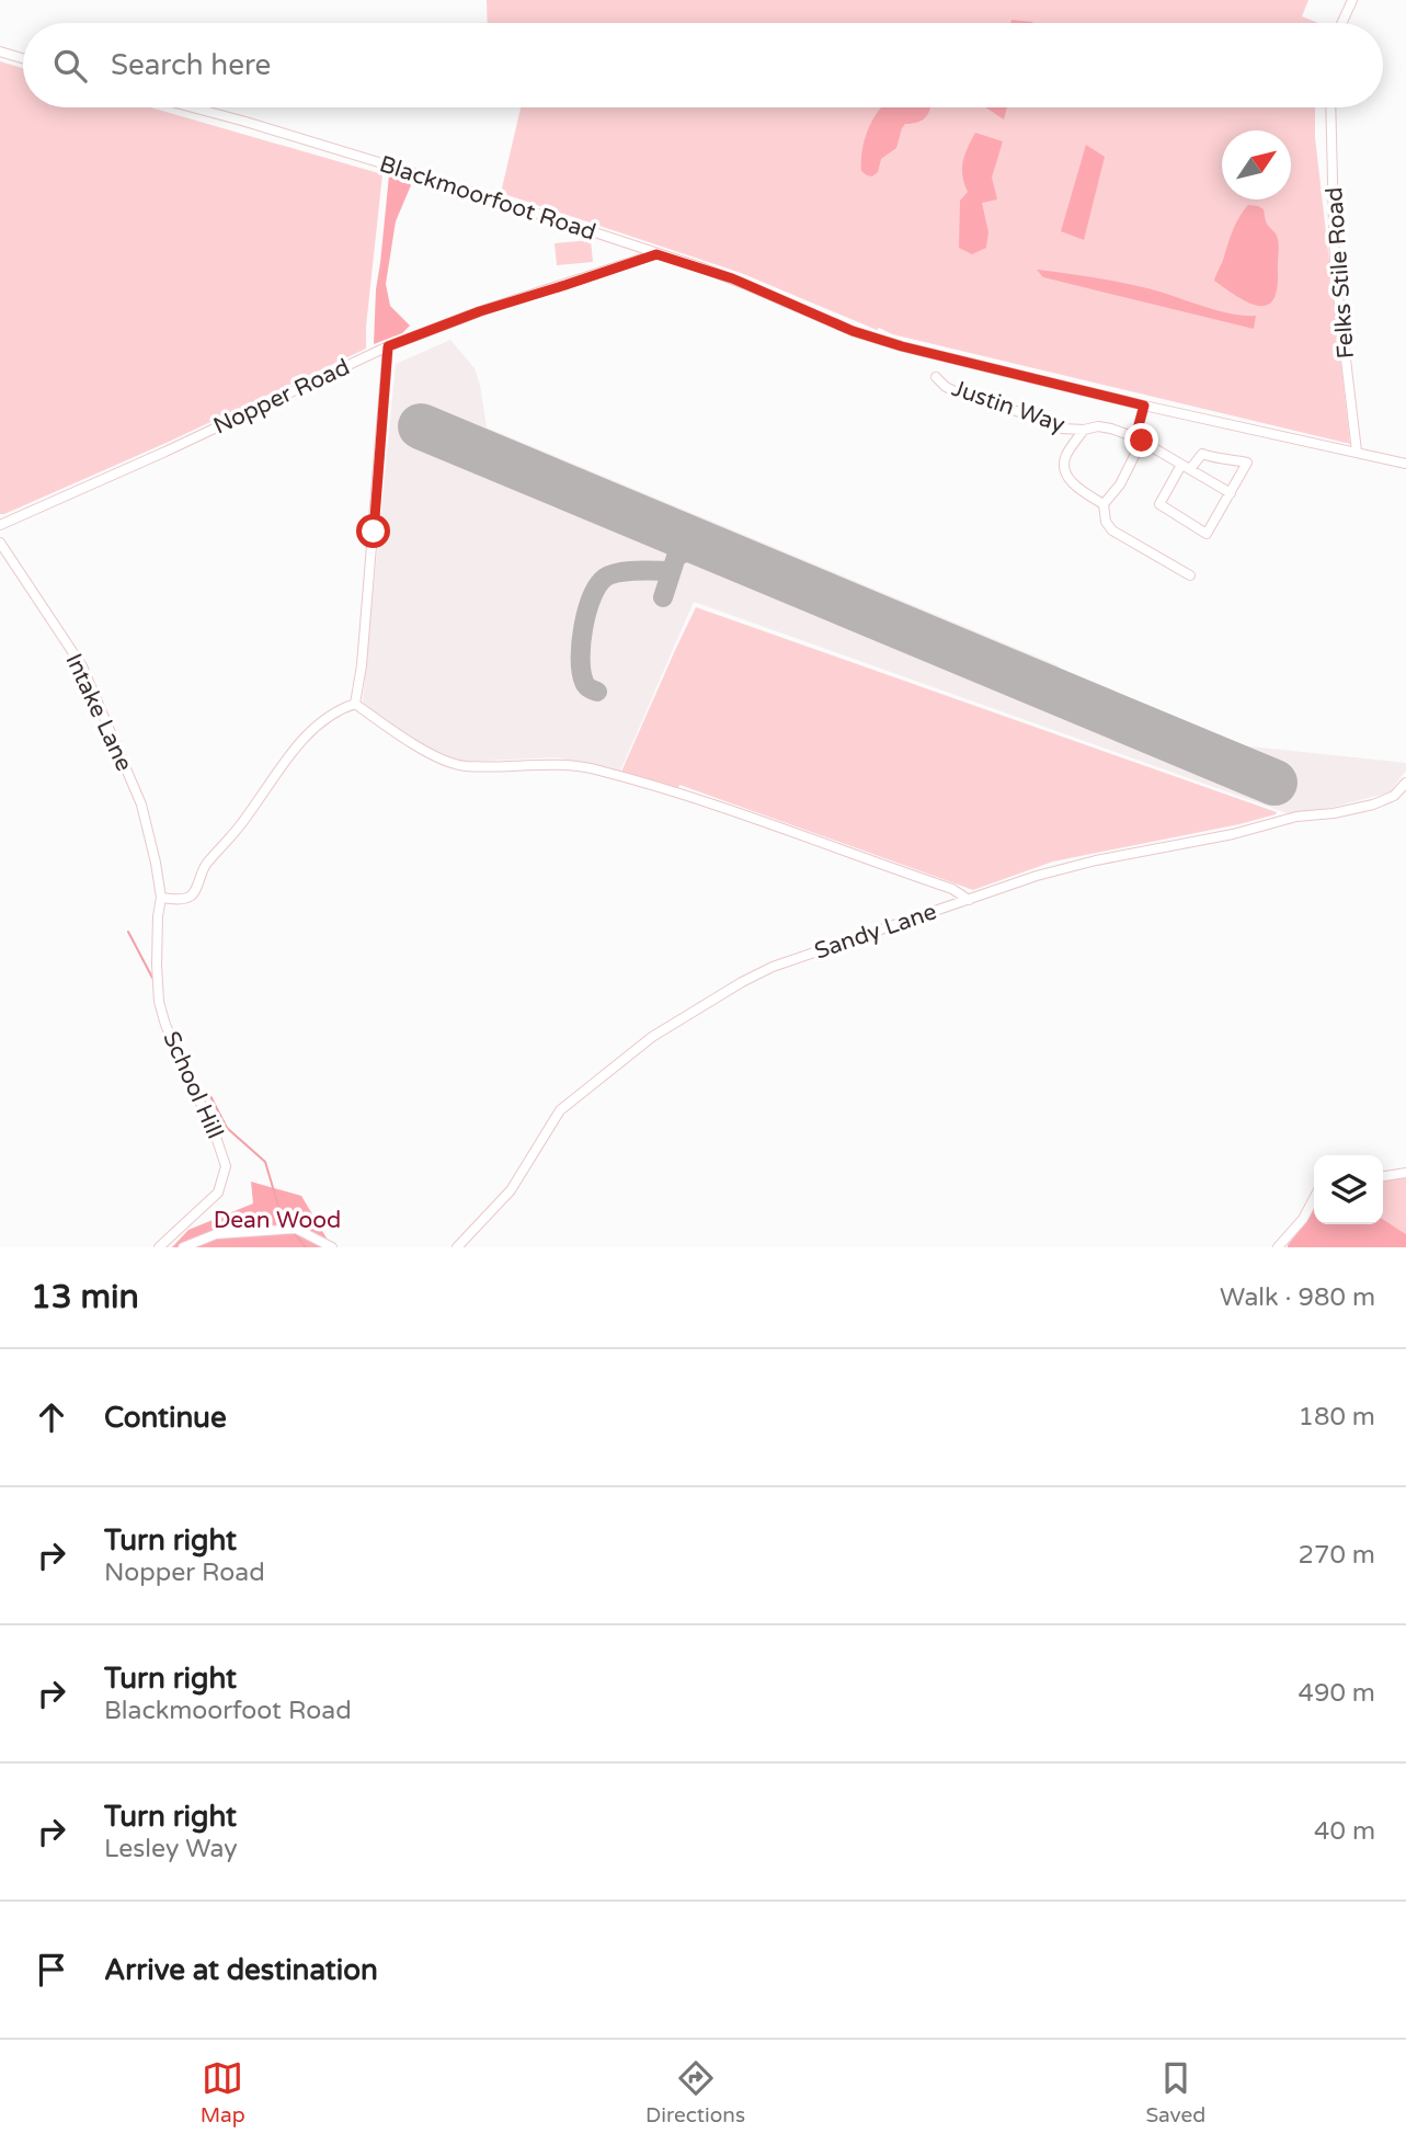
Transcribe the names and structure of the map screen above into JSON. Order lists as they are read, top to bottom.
{
  "streets": {
    "street": [
      "Blackmoorfoot Road",
      "Felks Stile Road",
      "Nopper Road",
      "Justin Way",
      "Intake Lane",
      "Sandy Lane",
      "School Hill"
    ]
  },
  "crossings": [
    ["Blackmoorfoot Road", "Felks Stile Road"],
    ["Blackmoorfoot Road", "Nopper Road"],
    ["Intake Lane", "School Hill"]
  ],
  "parks": ["Dean Wood"],
  "north": "top right",
  "page": {
    "search": "Search here",
    "heading": ["13 min", "Walk · 980 m"],
    "list": [
      ["Continue", "180 m"],
      ["Turn right", "Nopper Road", "270 m"],
      ["Turn right", "Blackmoorfoot Road", "490 m"],
      ["Turn right", "Lesley Way", "40 m"],
      "Arrive at destination"
    ],
    "nav": ["Map", "Directions", "Saved"]
  }
}
